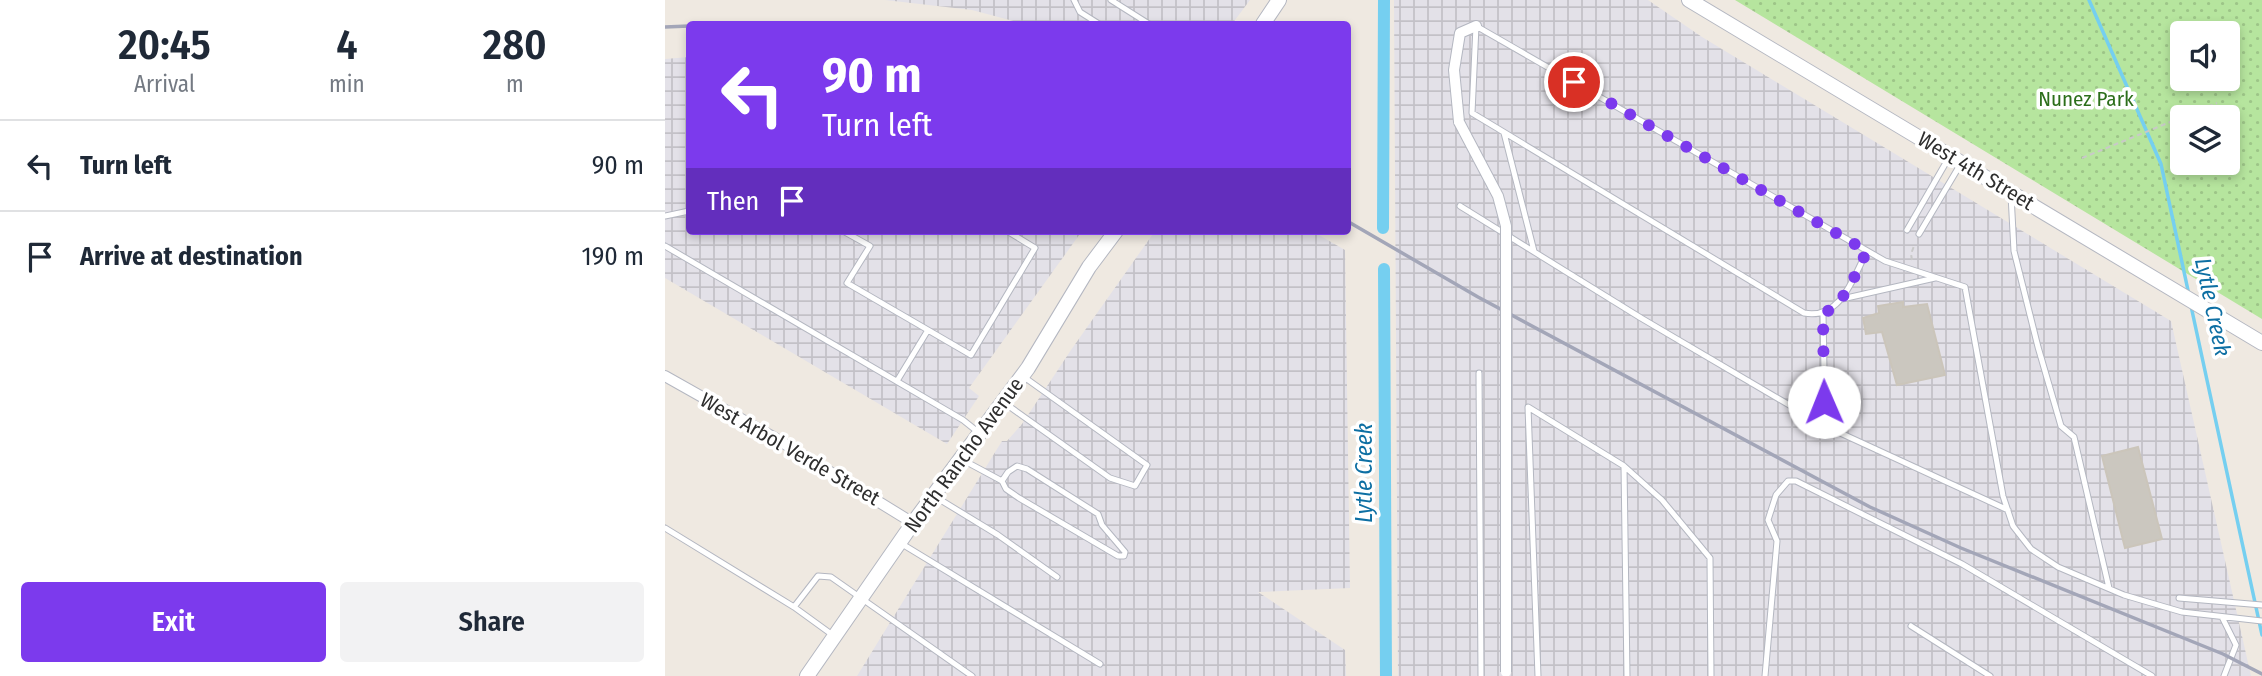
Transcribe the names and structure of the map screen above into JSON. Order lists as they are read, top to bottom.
{
  "streets": {
    "street": ["West 4th Street", "West Arbol Verde Street", "North Rancho Avenue"]
  },
  "crossings": [
    ["West Arbol Verde Street", "North Rancho Avenue"]
  ],
  "water": ["Lytle Creek"],
  "parks": ["Nunez Park"],
  "page": {
    "eta": [
      "20:45",
      "Arrival",
      "4",
      "min",
      "280",
      "m"
    ],
    "turn": ["90 m", "Turn left"],
    "list": [
      {
        "name": "Turn left",
        "value": "90 m"
      },
      {
        "name": "Arrive at destination",
        "value": "190 m"
      }
    ],
    "then": "Then",
    "buttons": ["Exit", "Share"]
  }
}
